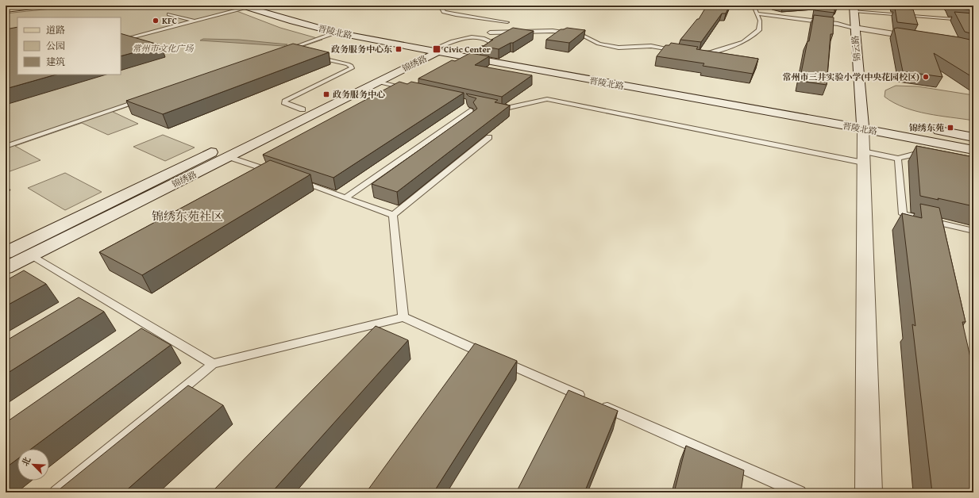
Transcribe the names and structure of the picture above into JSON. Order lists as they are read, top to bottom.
{
  "streets": {
    "main road": ["晋陵北路", "锦云路", "锦绣路"]
  },
  "crossings": [
    ["晋陵北路", "锦云路"],
    ["晋陵北路", "锦绣路"]
  ],
  "districts": ["锦绣东苑社区"],
  "parks": ["常州市文化广场"],
  "places": {
    "other": ["KFC", "常州市三井实验小学(中央花园校区)"],
    "transit": [
      "政务服务中心东",
      "Civic Center",
      "政务服务中心",
      "锦绣东苑"
    ]
  },
  "legend": ["道路", "公园", "建筑"],
  "north": "top left"
}
